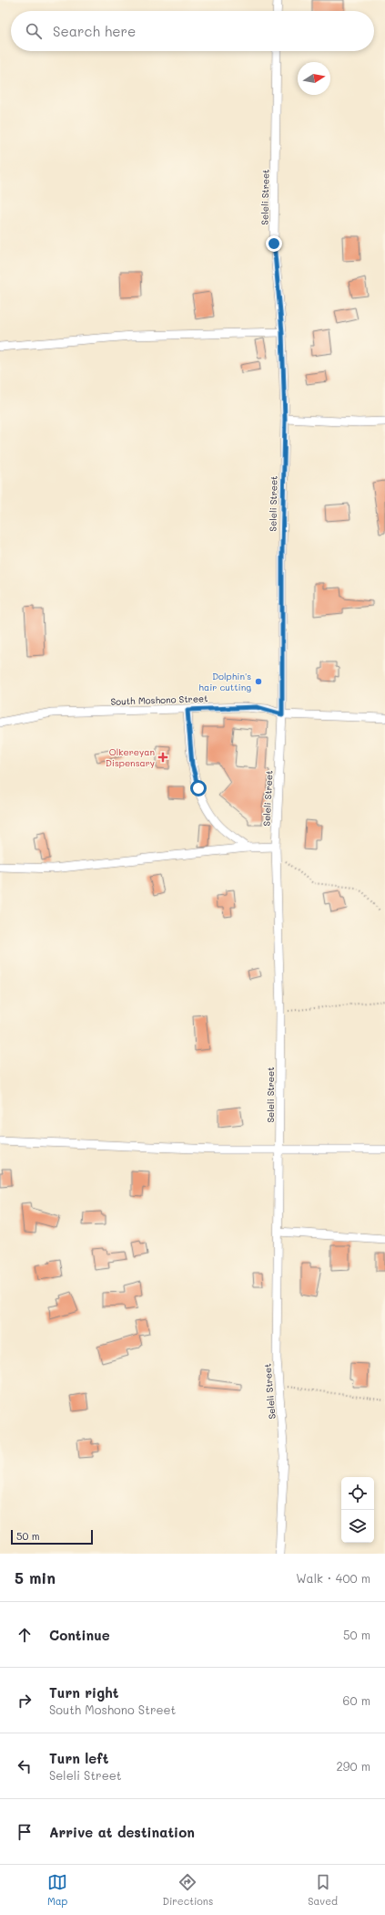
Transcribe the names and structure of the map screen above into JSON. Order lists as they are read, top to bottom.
{
  "streets": {
    "street": ["Seleli Street", "South Moshono Street"]
  },
  "crossings": [
    ["Seleli Street", "South Moshono Street"]
  ],
  "places": {
    "other": ["Dolphin's hair cutting"],
    "health": ["Olkereyan Dispensary"]
  },
  "scale_bar": "50 m",
  "north": "right",
  "page": {
    "search": "Search here",
    "scale": "50 m",
    "heading": ["5 min", "Walk · 400 m"],
    "list": [
      ["Continue", "50 m"],
      ["Turn right", "South Moshono Street", "60 m"],
      ["Turn left", "Seleli Street", "290 m"],
      "Arrive at destination"
    ],
    "nav": ["Map", "Directions", "Saved"]
  }
}
